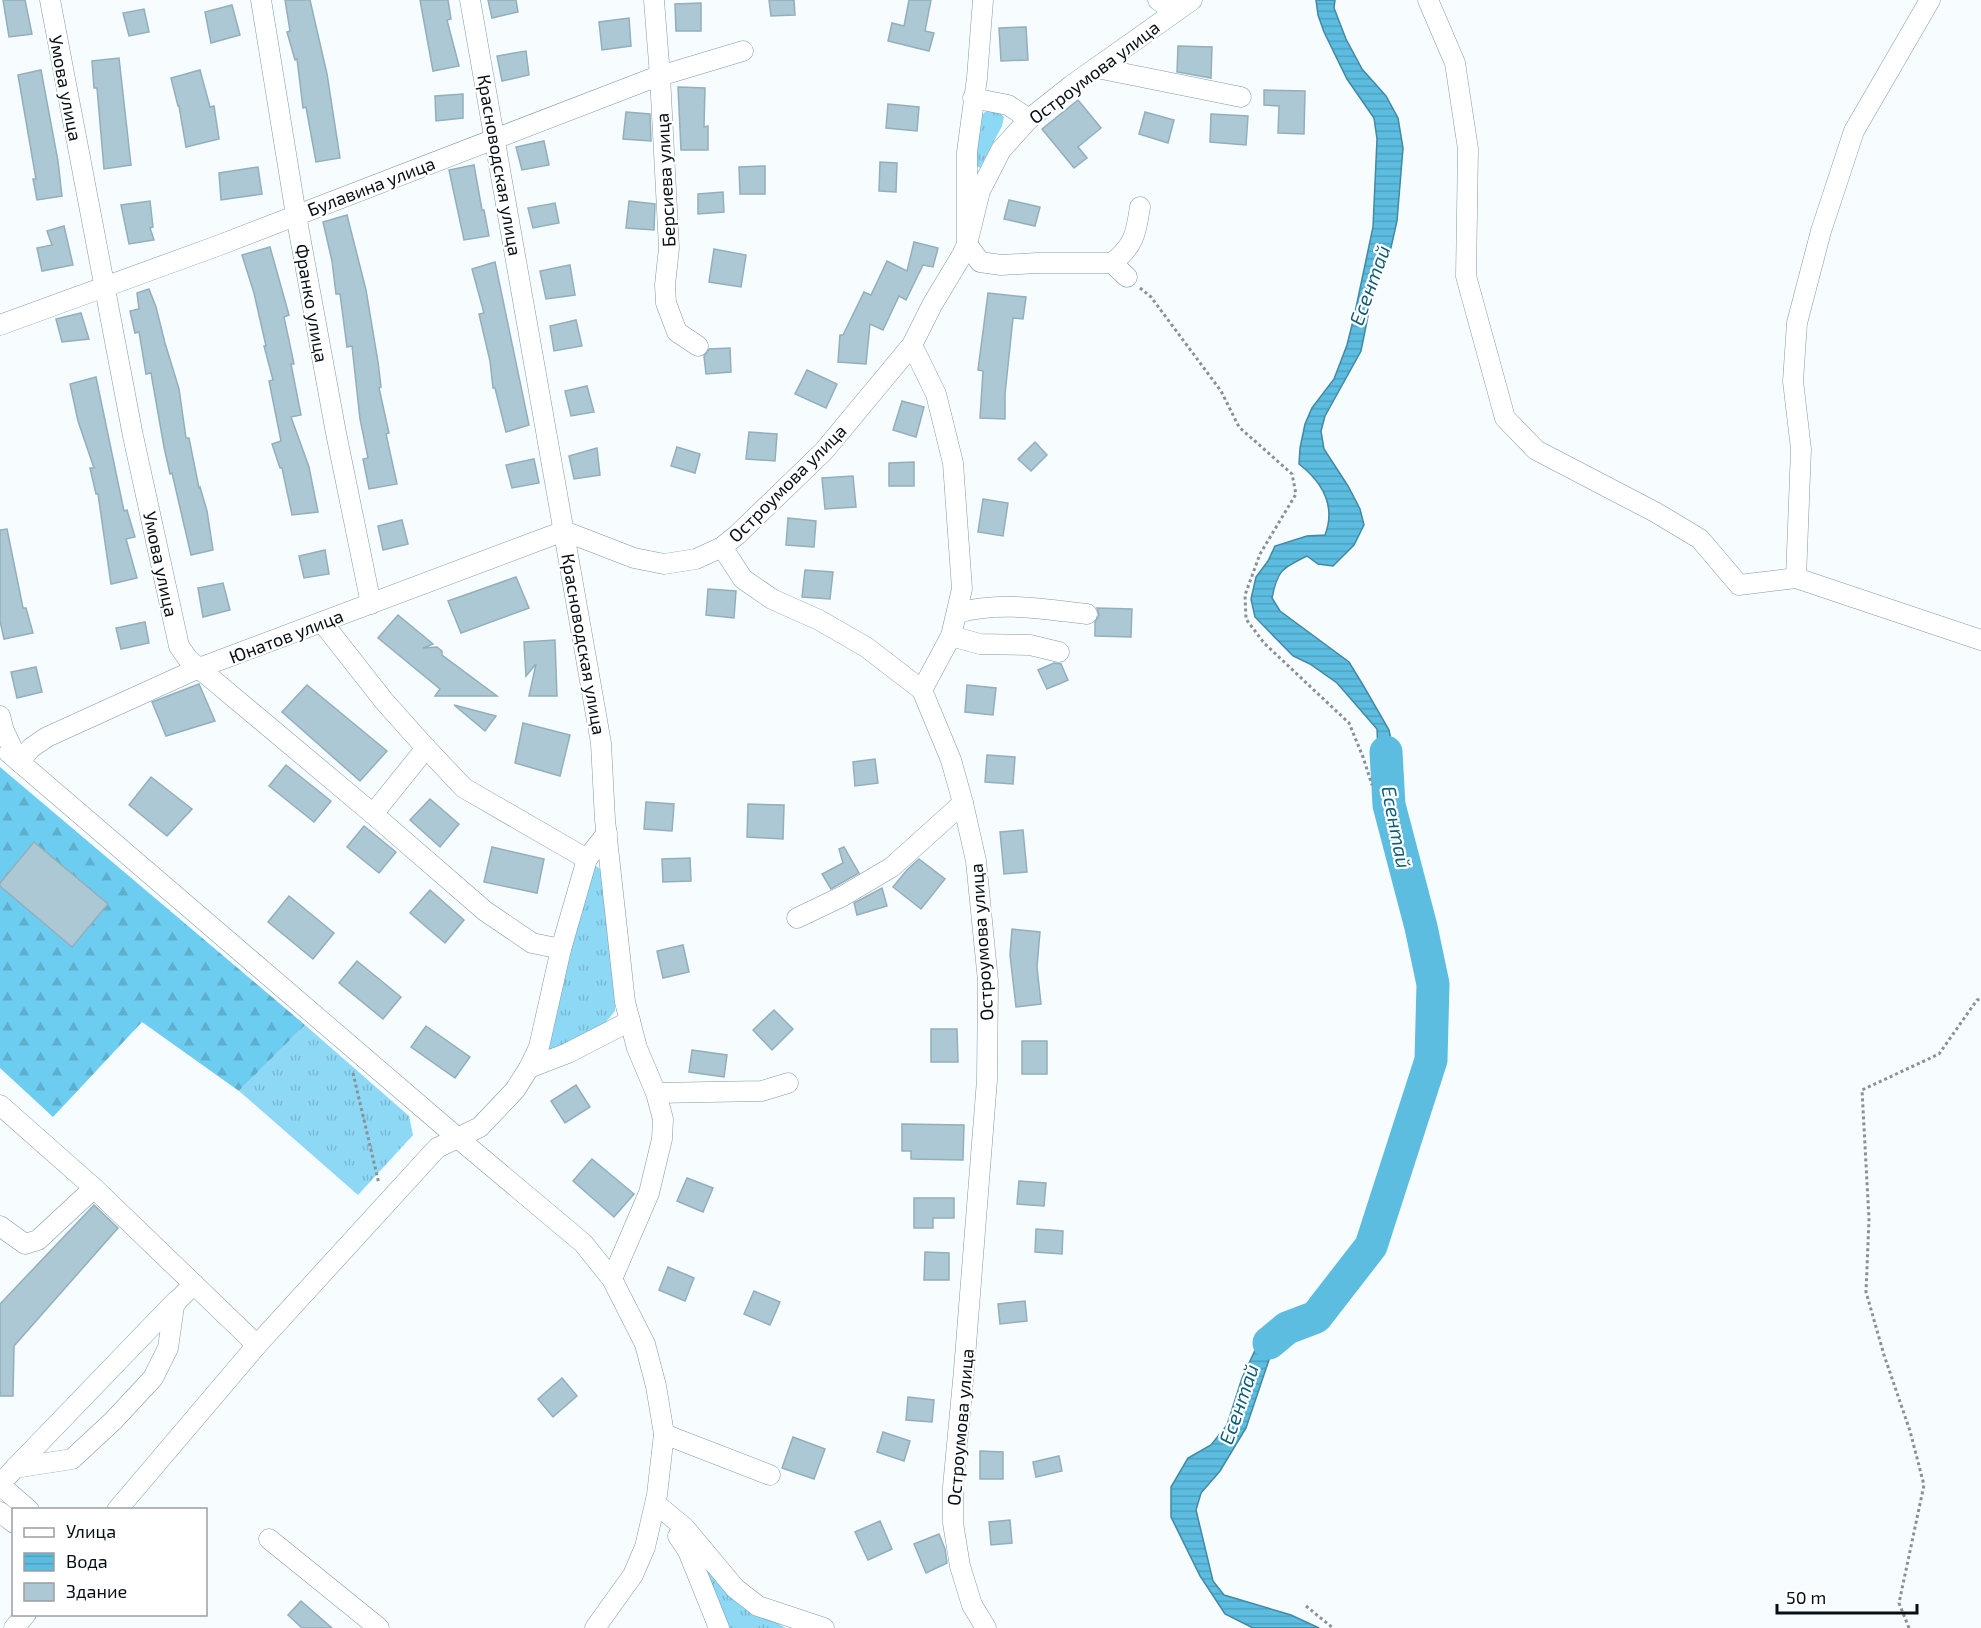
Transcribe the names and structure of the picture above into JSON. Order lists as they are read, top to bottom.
{
  "streets": {
    "street": [
      "Остроумова улица",
      "Умова улица",
      "Красноводская улица",
      "Берсиева улица",
      "Булавина улица",
      "Франко улица",
      "Юнатов улица"
    ]
  },
  "crossings": [
    ["Остроумова улица", "Красноводская улица"],
    ["Остроумова улица", "Юнатов улица"],
    ["Умова улица", "Булавина улица"],
    ["Умова улица", "Юнатов улица"],
    ["Красноводская улица", "Булавина улица"],
    ["Красноводская улица", "Юнатов улица"],
    ["Берсиева улица", "Булавина улица"],
    ["Булавина улица", "Франко улица"],
    ["Франко улица", "Юнатов улица"]
  ],
  "water": ["Есентай"],
  "legend": ["Улица", "Вода", "Здание"],
  "scale_bar": "50 m"
}
